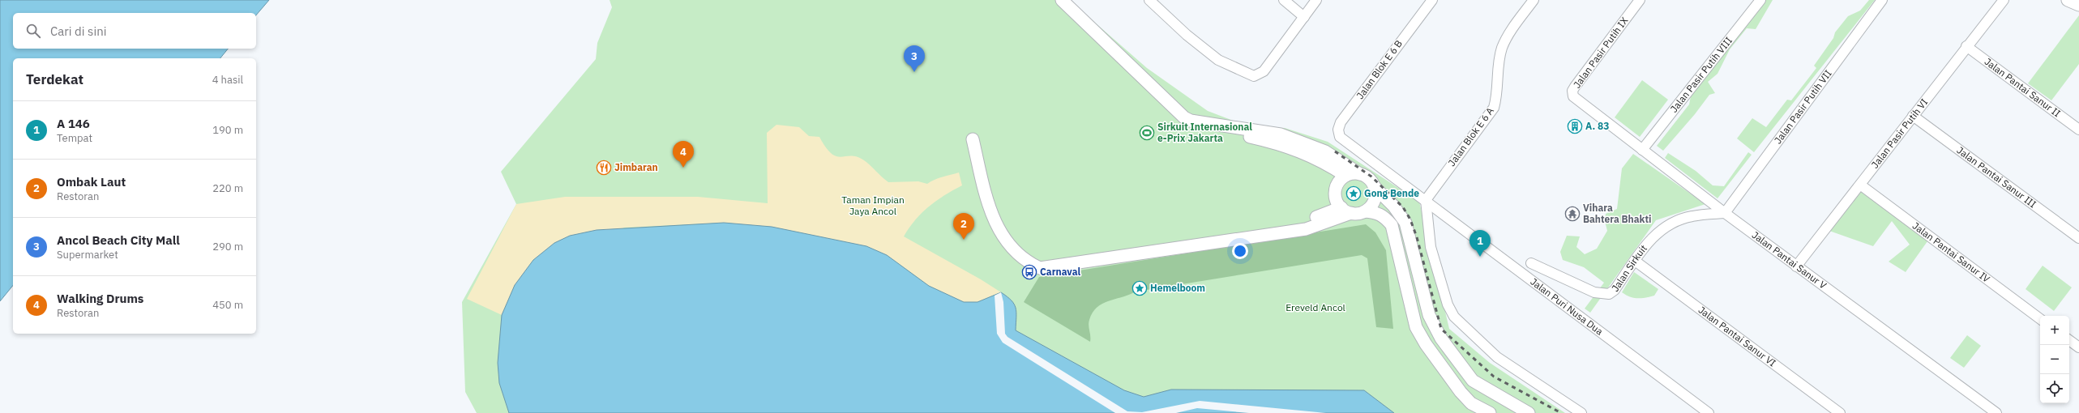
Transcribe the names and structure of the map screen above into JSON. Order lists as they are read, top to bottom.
{
  "streets": {
    "street": [
      "Jalan Pasir Putih IX",
      "Jalan Blok E 6 B",
      "Jalan Pasir Putih VIII",
      "Jalan Pantai Sanur II",
      "Jalan Pasir Putih VII",
      "Jalan Pasir Putih VI",
      "Jalan Blok E 6 A",
      "Jalan Pantai Sanur III",
      "Jalan Pantai Sanur IV",
      "Jalan Pantai Sanur V",
      "Jalan Sirkuit",
      "Jalan Puri Nusa Dua",
      "Jalan Pantai Sanur VI"
    ]
  },
  "crossings": [
    ["Jalan Pasir Putih IX", "Jalan Pantai Sanur V"],
    ["Jalan Blok E 6 B", "Jalan Puri Nusa Dua"],
    ["Jalan Pasir Putih VIII", "Jalan Pantai Sanur V"],
    ["Jalan Pantai Sanur II", "Jalan Pasir Putih VI"],
    ["Jalan Pasir Putih VII", "Jalan Pantai Sanur V"],
    ["Jalan Pasir Putih VII", "Jalan Sirkuit"],
    ["Jalan Pasir Putih VI", "Jalan Pantai Sanur III"],
    ["Jalan Pasir Putih VI", "Jalan Pantai Sanur IV"],
    ["Jalan Pasir Putih VI", "Jalan Pantai Sanur V"],
    ["Jalan Blok E 6 A", "Jalan Puri Nusa Dua"],
    ["Jalan Pantai Sanur V", "Jalan Sirkuit"],
    ["Jalan Sirkuit", "Jalan Pantai Sanur VI"]
  ],
  "parks": ["Taman Impian Jaya Ancol", "Ereveld Ancol"],
  "places": {
    "building": ["A. 83"],
    "sports": ["Sirkuit Internasional e-Prix Jakarta"],
    "restaurant": ["Jimbaran"],
    "place": ["Gong Bende", "Hemelboom"],
    "temple": ["Vihara Bahtera Bhakti"],
    "bus stop": ["Carnaval"]
  },
  "page": {
    "search": "Cari di sini",
    "pins": [
      "3",
      "4",
      "2",
      "1"
    ],
    "heading": ["Terdekat", "4 hasil"],
    "list": [
      {
        "mark": "1",
        "name": "A 146",
        "note": "Tempat",
        "value": "190 m"
      },
      {
        "mark": "2",
        "name": "Ombak Laut",
        "note": "Restoran",
        "value": "220 m"
      },
      {
        "mark": "3",
        "name": "Ancol Beach City Mall",
        "note": "Supermarket",
        "value": "290 m"
      },
      {
        "mark": "4",
        "name": "Walking Drums",
        "note": "Restoran",
        "value": "450 m"
      }
    ],
    "map_buttons": ["+", "−"]
  }
}
